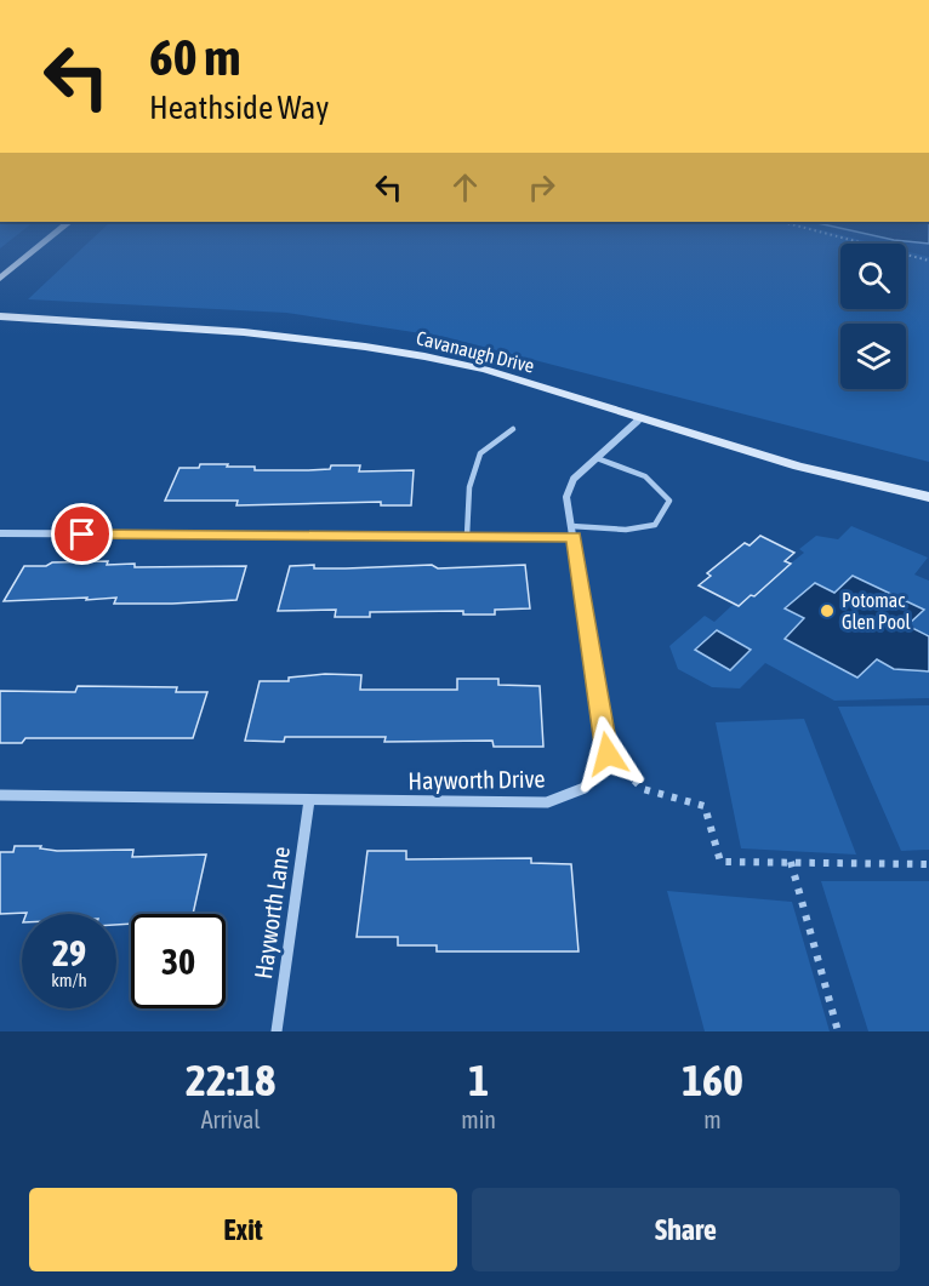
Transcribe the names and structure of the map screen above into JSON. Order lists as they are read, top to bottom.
{
  "streets": {
    "street": ["Cavanaugh Drive", "Hayworth Drive", "Hayworth Lane"]
  },
  "crossings": [
    ["Hayworth Drive", "Hayworth Lane"]
  ],
  "places": ["Potomac Glen Pool"],
  "page": {
    "turn": ["60 m", "Heathside Way"],
    "speed": "29 km/h",
    "limit": "30",
    "eta": [
      "22:18",
      "Arrival",
      "1",
      "min",
      "160",
      "m"
    ],
    "buttons": ["Exit", "Share"]
  }
}
